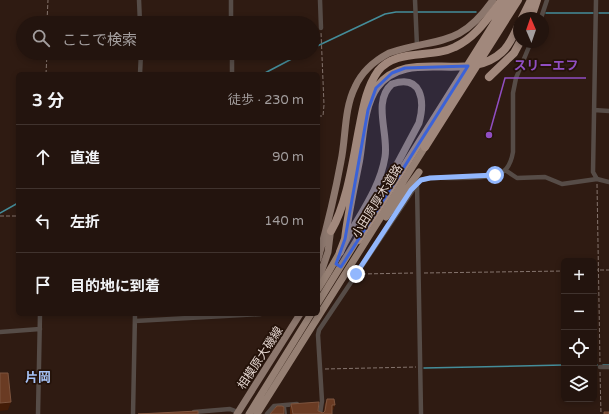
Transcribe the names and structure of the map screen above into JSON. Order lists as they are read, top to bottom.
{
  "streets": {
    "highway": ["小田原厚木道路"],
    "main road": ["相模原大磯線"]
  },
  "districts": ["片岡"],
  "places": ["スリーエフ"],
  "north": "top",
  "page": {
    "search": "ここで検索",
    "heading": ["3 分", "徒歩 · 230 m"],
    "list": [
      ["直進", "90 m"],
      ["左折", "140 m"],
      "目的地に到着"
    ],
    "map_buttons": ["+", "−"]
  }
}
